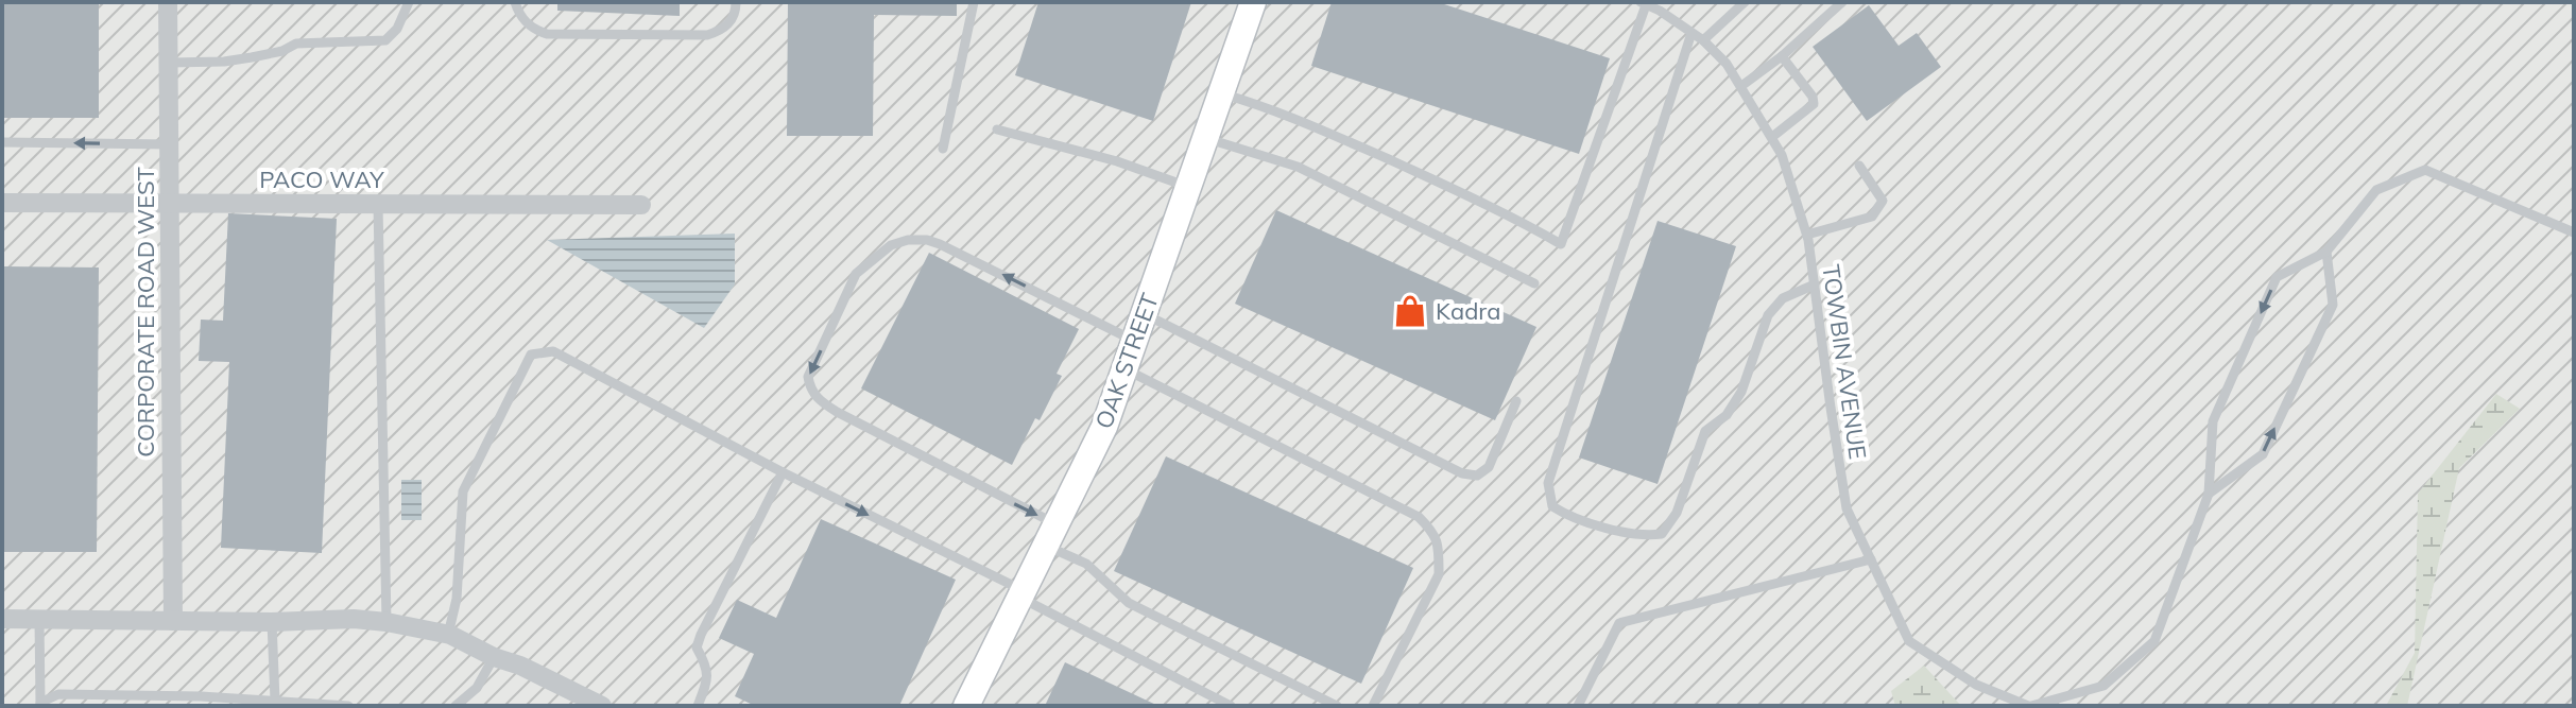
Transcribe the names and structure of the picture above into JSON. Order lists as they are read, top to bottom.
{
  "streets": {
    "street": ["PACO WAY", "CORPORATE ROAD WEST", "OAK STREET"],
    "lane": ["TOWBIN AVENUE"]
  },
  "crossings": [
    ["PACO WAY", "CORPORATE ROAD WEST"]
  ],
  "places": {
    "shop": ["Kadra"]
  }
}
